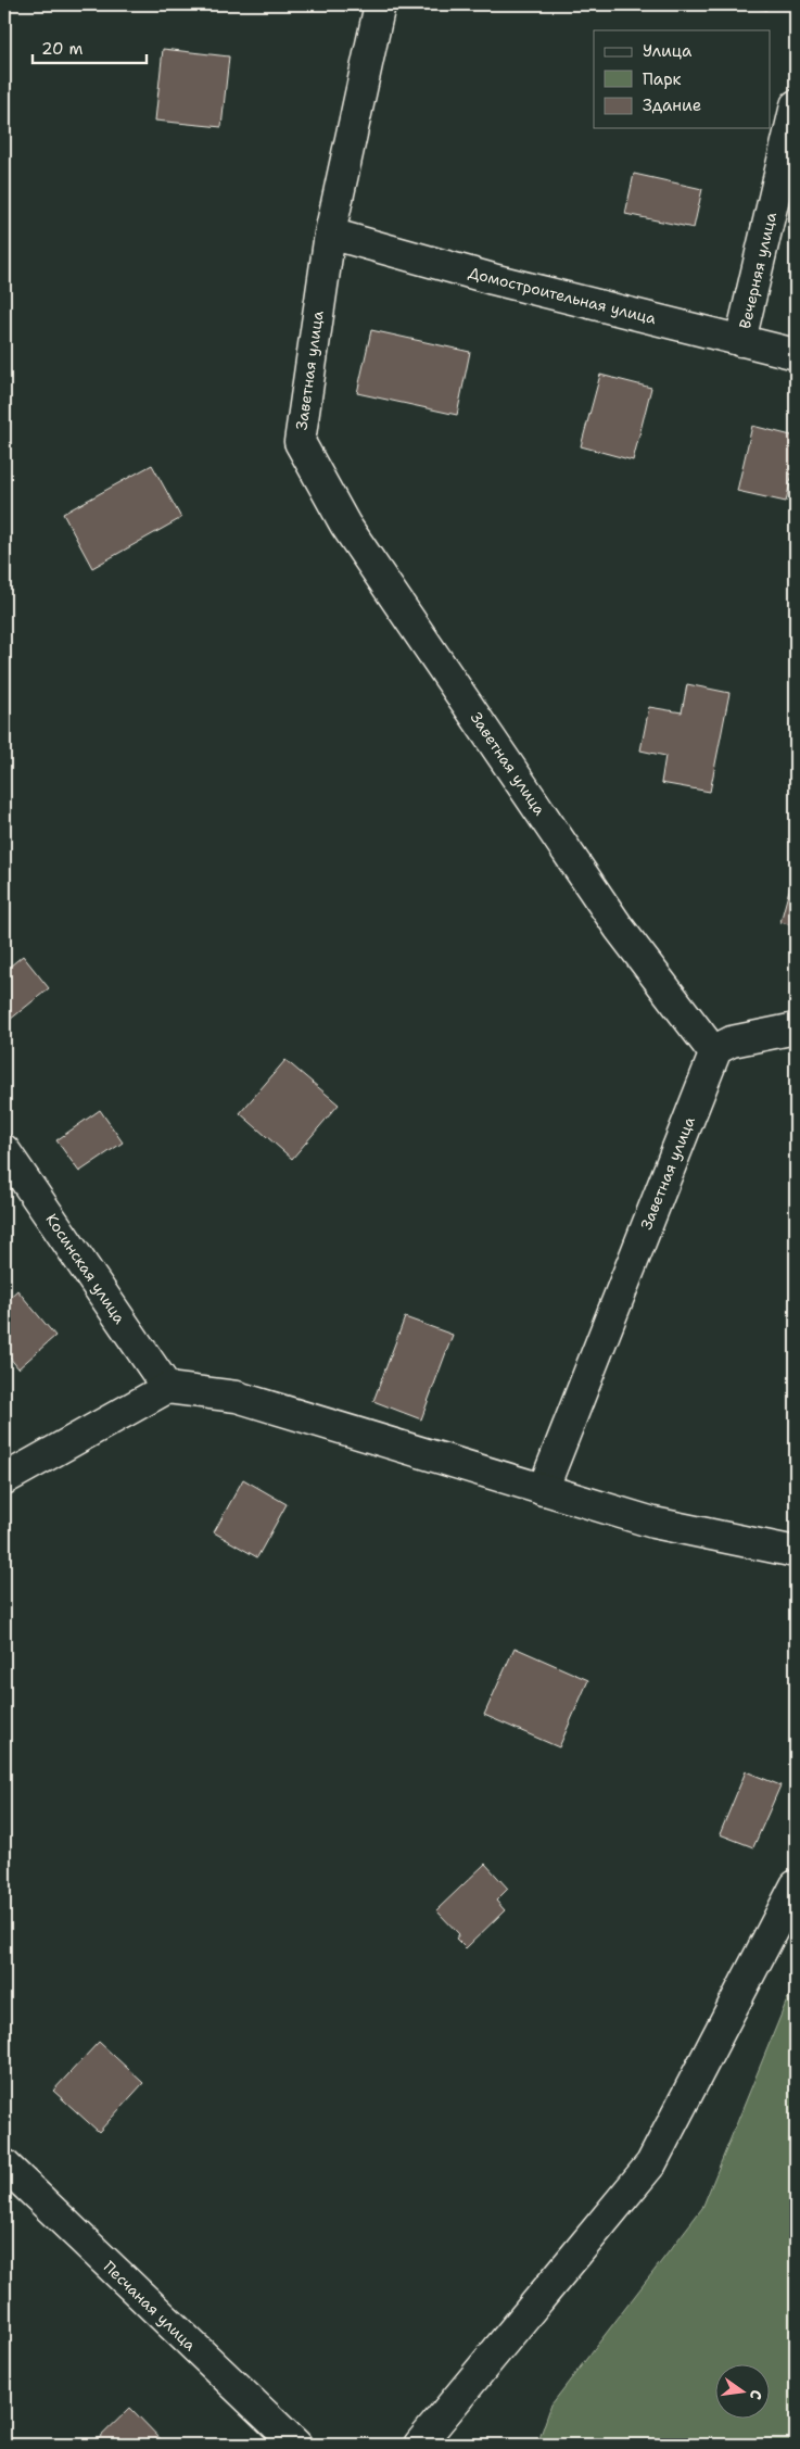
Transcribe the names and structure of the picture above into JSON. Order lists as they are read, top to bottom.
{
  "streets": {
    "street": [
      "Вечерняя улица",
      "Домостроительная улица",
      "Заветная улица",
      "Косинская улица",
      "Песчаная улица"
    ]
  },
  "crossings": [
    ["Вечерняя улица", "Домостроительная улица"],
    ["Домостроительная улица", "Заветная улица"]
  ],
  "legend": ["Улица", "Парк", "Здание"],
  "scale_bar": "20 m",
  "north": "right"
}
